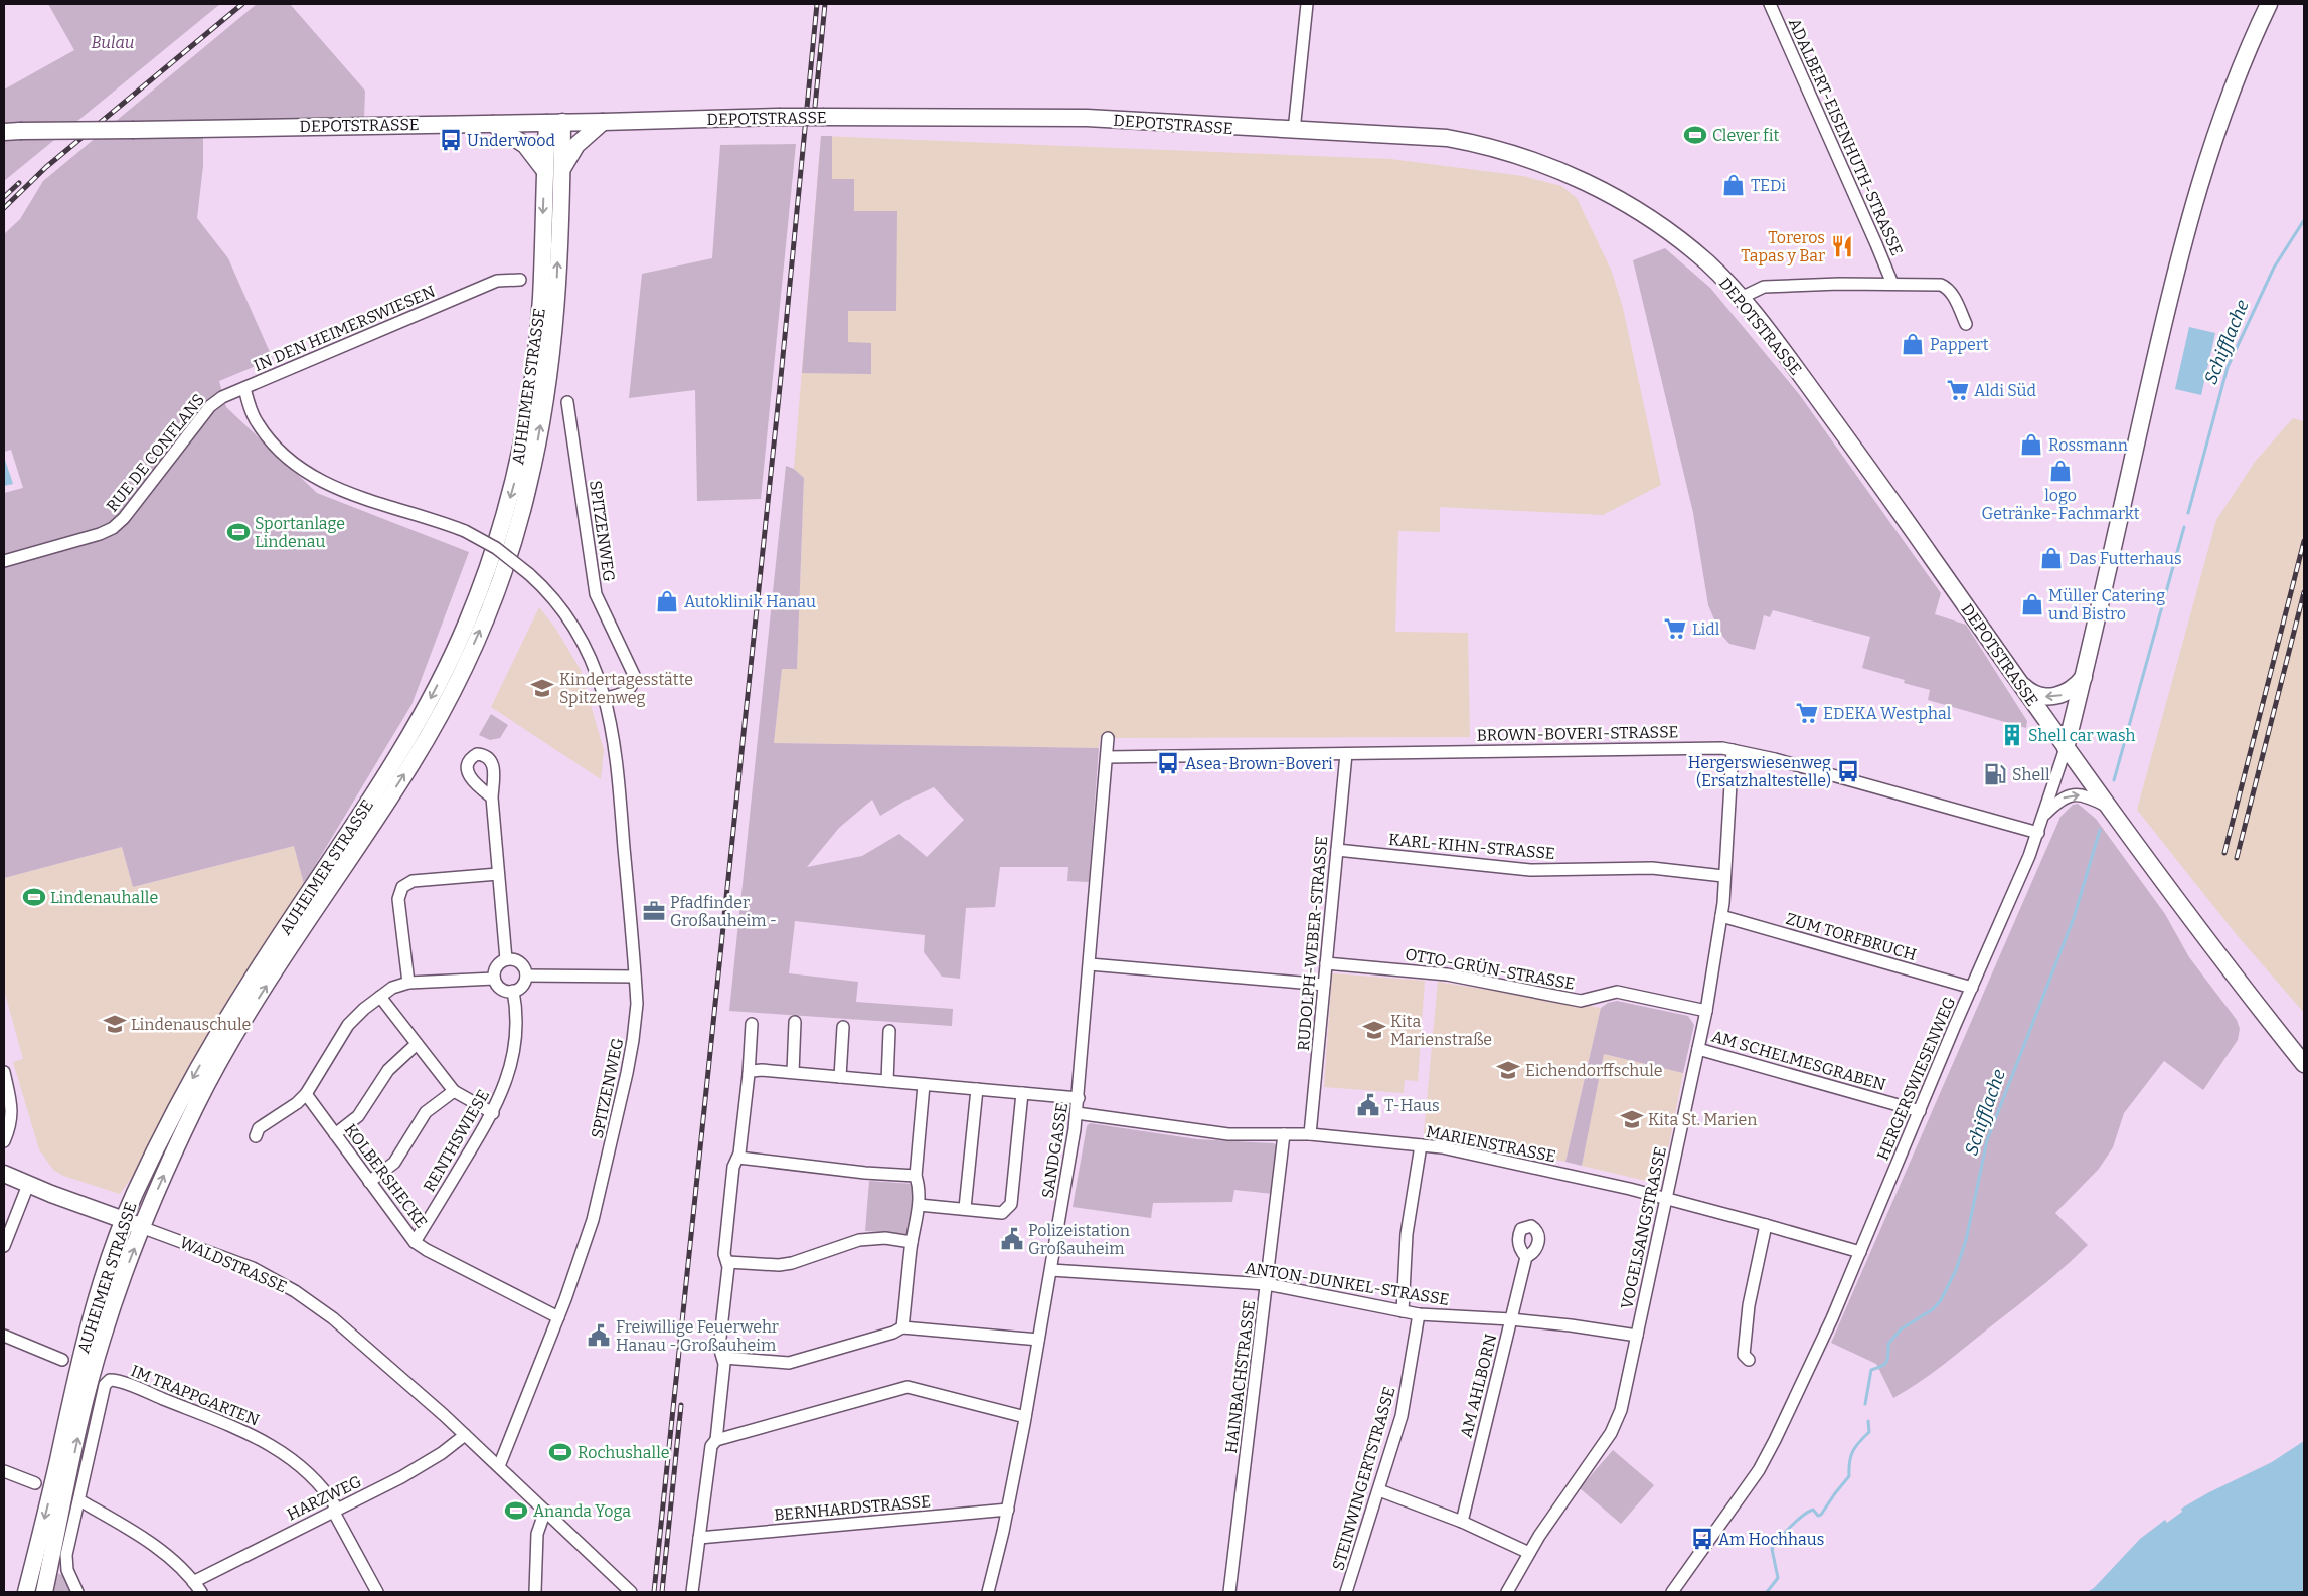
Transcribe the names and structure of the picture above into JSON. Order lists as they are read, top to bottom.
{
  "streets": {
    "main road": ["DEPOTSTRASSE", "AUHEIMER STRASSE", "WALDSTRASSE"],
    "street": [
      "ADALBERT-EISENHUTH-STRASSE",
      "IN DEN HEIMERSWIESEN",
      "RUE DE CONFLANS",
      "SPITZENWEG",
      "BROWN-BOVERI-STRASSE",
      "KARL-KIHN-STRASSE",
      "ZUM TORFBRUCH",
      "RUDOLPH-WEBER-STRASSE",
      "OTTO-GRÜN-STRASSE",
      "AM SCHELMESGRABEN",
      "HERGERSWIESENWEG",
      "RENTHSWIESE",
      "MARIENSTRASSE",
      "SANDGASSE",
      "KOLBERSHECKE",
      "VOGELSANGSTRASSE",
      "ANTON-DUNKEL-STRASSE",
      "HAINBACHSTRASSE",
      "AM AHLBORN",
      "IM TRAPPGARTEN",
      "STEINWINGERTSTRASSE",
      "HARZWEG",
      "BERNHARDSTRASSE"
    ]
  },
  "crossings": [
    ["DEPOTSTRASSE", "AUHEIMER STRASSE"],
    ["DEPOTSTRASSE", "HERGERSWIESENWEG"],
    ["IN DEN HEIMERSWIESEN", "RUE DE CONFLANS"],
    ["IN DEN HEIMERSWIESEN", "SPITZENWEG"],
    ["AUHEIMER STRASSE", "WALDSTRASSE"],
    ["SPITZENWEG", "KOLBERSHECKE"],
    ["SPITZENWEG", "WALDSTRASSE"],
    ["BROWN-BOVERI-STRASSE", "RUDOLPH-WEBER-STRASSE"],
    ["BROWN-BOVERI-STRASSE", "HERGERSWIESENWEG"],
    ["BROWN-BOVERI-STRASSE", "SANDGASSE"],
    ["BROWN-BOVERI-STRASSE", "VOGELSANGSTRASSE"],
    ["KARL-KIHN-STRASSE", "RUDOLPH-WEBER-STRASSE"],
    ["KARL-KIHN-STRASSE", "VOGELSANGSTRASSE"],
    ["ZUM TORFBRUCH", "HERGERSWIESENWEG"],
    ["ZUM TORFBRUCH", "VOGELSANGSTRASSE"],
    ["RUDOLPH-WEBER-STRASSE", "OTTO-GRÜN-STRASSE"],
    ["RUDOLPH-WEBER-STRASSE", "MARIENSTRASSE"],
    ["OTTO-GRÜN-STRASSE", "VOGELSANGSTRASSE"],
    ["AM SCHELMESGRABEN", "HERGERSWIESENWEG"],
    ["AM SCHELMESGRABEN", "VOGELSANGSTRASSE"],
    ["HERGERSWIESENWEG", "MARIENSTRASSE"],
    ["RENTHSWIESE", "KOLBERSHECKE"],
    ["MARIENSTRASSE", "SANDGASSE"],
    ["MARIENSTRASSE", "VOGELSANGSTRASSE"],
    ["MARIENSTRASSE", "HAINBACHSTRASSE"],
    ["SANDGASSE", "ANTON-DUNKEL-STRASSE"],
    ["SANDGASSE", "BERNHARDSTRASSE"],
    ["VOGELSANGSTRASSE", "ANTON-DUNKEL-STRASSE"],
    ["WALDSTRASSE", "HARZWEG"],
    ["ANTON-DUNKEL-STRASSE", "HAINBACHSTRASSE"],
    ["ANTON-DUNKEL-STRASSE", "AM AHLBORN"],
    ["ANTON-DUNKEL-STRASSE", "STEINWINGERTSTRASSE"],
    ["IM TRAPPGARTEN", "HARZWEG"]
  ],
  "water": ["Schifflache"],
  "parks": ["Bulau"],
  "places": {
    "sports": [
      "Clever fit",
      "Sportanlage Lindenau",
      "Lindenauhalle",
      "Rochushalle",
      "Ananda Yoga"
    ],
    "bus stop": [
      "Underwood",
      "Asea-Brown-Boveri",
      "Hergerswiesenweg (Ersatzhaltestelle)",
      "Am Hochhaus"
    ],
    "shop": [
      "TEDi",
      "Pappert",
      "Rossmann",
      "logo Getränke-Fachmarkt",
      "Das Futterhaus",
      "Autoklinik Hanau",
      "Müller Catering und Bistro"
    ],
    "restaurant": ["Toreros Tapas y Bar"],
    "supermarket": ["Aldi Süd", "Lidl", "EDEKA Westphal"],
    "school or university": [
      "Kindertagesstätte Spitzenweg",
      "Lindenauschule",
      "Kita Marienstraße",
      "Eichendorffschule",
      "Kita St. Marien"
    ],
    "building": ["Shell car wash"],
    "fuel station": ["Shell"],
    "office": ["Pfadfinder Großauheim -"],
    "public building": ["T-Haus", "Polizeistation Großauheim", "Freiwillige Feuerwehr Hanau - Großauheim"]
  }
}
